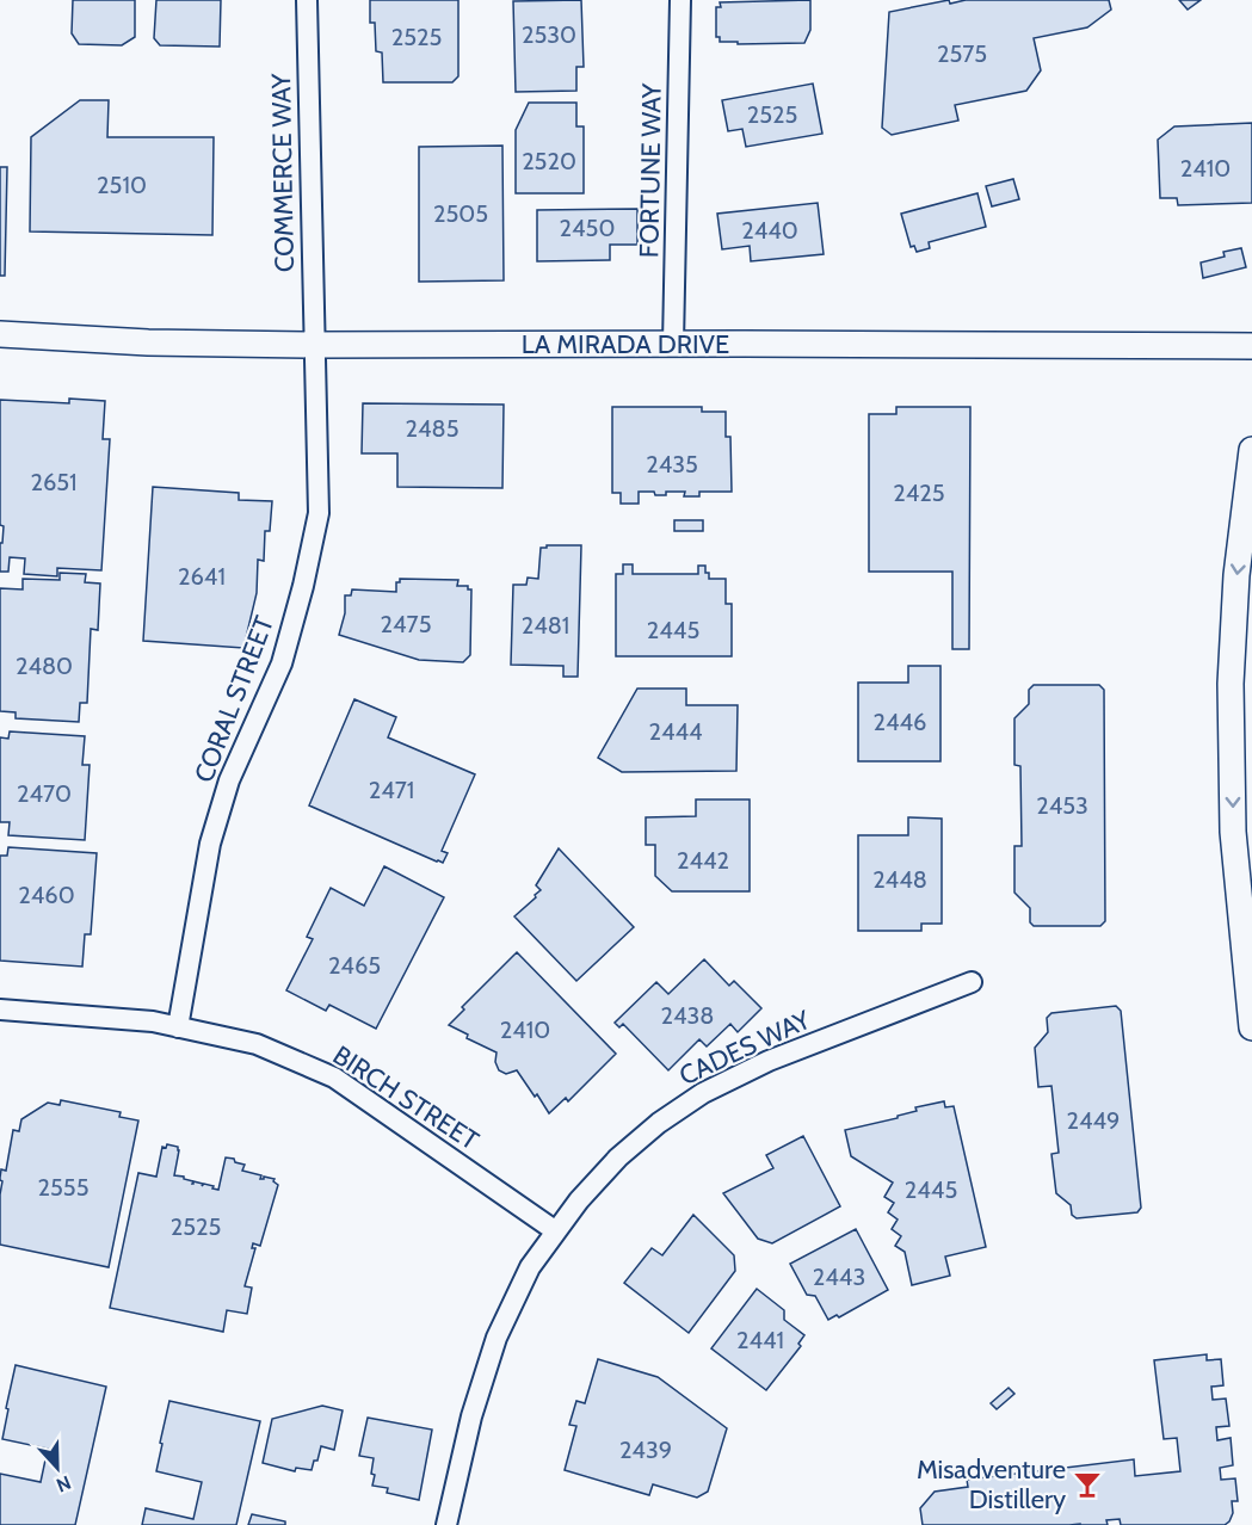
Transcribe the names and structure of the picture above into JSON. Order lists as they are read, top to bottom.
{
  "streets": {
    "main road": ["LA MIRADA DRIVE"],
    "street": [
      "FORTUNE WAY",
      "COMMERCE WAY",
      "CORAL STREET",
      "CADES WAY",
      "BIRCH STREET"
    ]
  },
  "crossings": [
    ["FORTUNE WAY", "LA MIRADA DRIVE"],
    ["COMMERCE WAY", "LA MIRADA DRIVE"],
    ["COMMERCE WAY", "CORAL STREET"],
    ["LA MIRADA DRIVE", "CORAL STREET"],
    ["CORAL STREET", "BIRCH STREET"],
    ["CADES WAY", "BIRCH STREET"]
  ],
  "places": {
    "bar": ["Misadventure Distillery"]
  },
  "house_numbers": [
    "2530",
    "2525",
    "2575",
    "2525",
    "2520",
    "2410",
    "2510",
    "2505",
    "2450",
    "2440",
    "2485",
    "2435",
    "2651",
    "2425",
    "2641",
    "2475",
    "2481",
    "2445",
    "2480",
    "2446",
    "2444",
    "2471",
    "2470",
    "2453",
    "2442",
    "2448",
    "2460",
    "2465",
    "2438",
    "2410",
    "2449",
    "2555",
    "2445",
    "2525",
    "2443",
    "2441",
    "2439"
  ],
  "north": "bottom"
}
